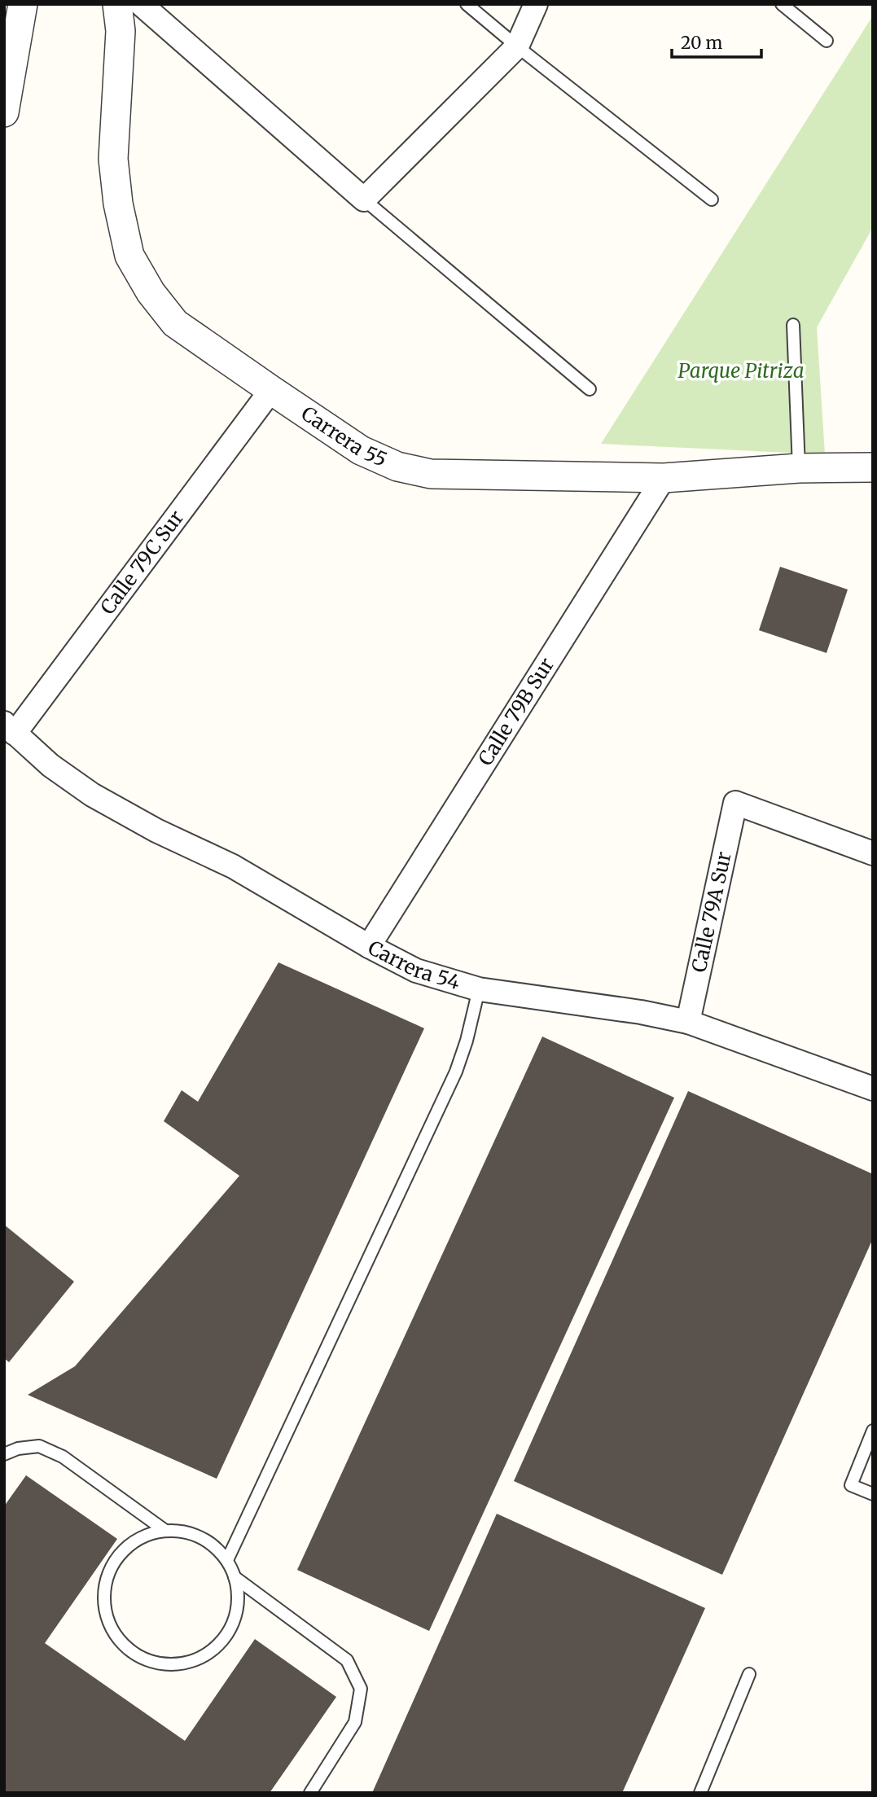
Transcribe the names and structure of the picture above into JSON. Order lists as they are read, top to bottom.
{
  "streets": {
    "street": [
      "Carrera 55",
      "Calle 79C Sur",
      "Calle 79B Sur",
      "Calle 79A Sur",
      "Carrera 54"
    ]
  },
  "crossings": [
    ["Carrera 55", "Calle 79C Sur"],
    ["Carrera 55", "Calle 79B Sur"],
    ["Calle 79C Sur", "Carrera 54"],
    ["Calle 79B Sur", "Carrera 54"],
    ["Calle 79A Sur", "Carrera 54"]
  ],
  "parks": ["Parque Pitriza"],
  "scale_bar": "20 m"
}
